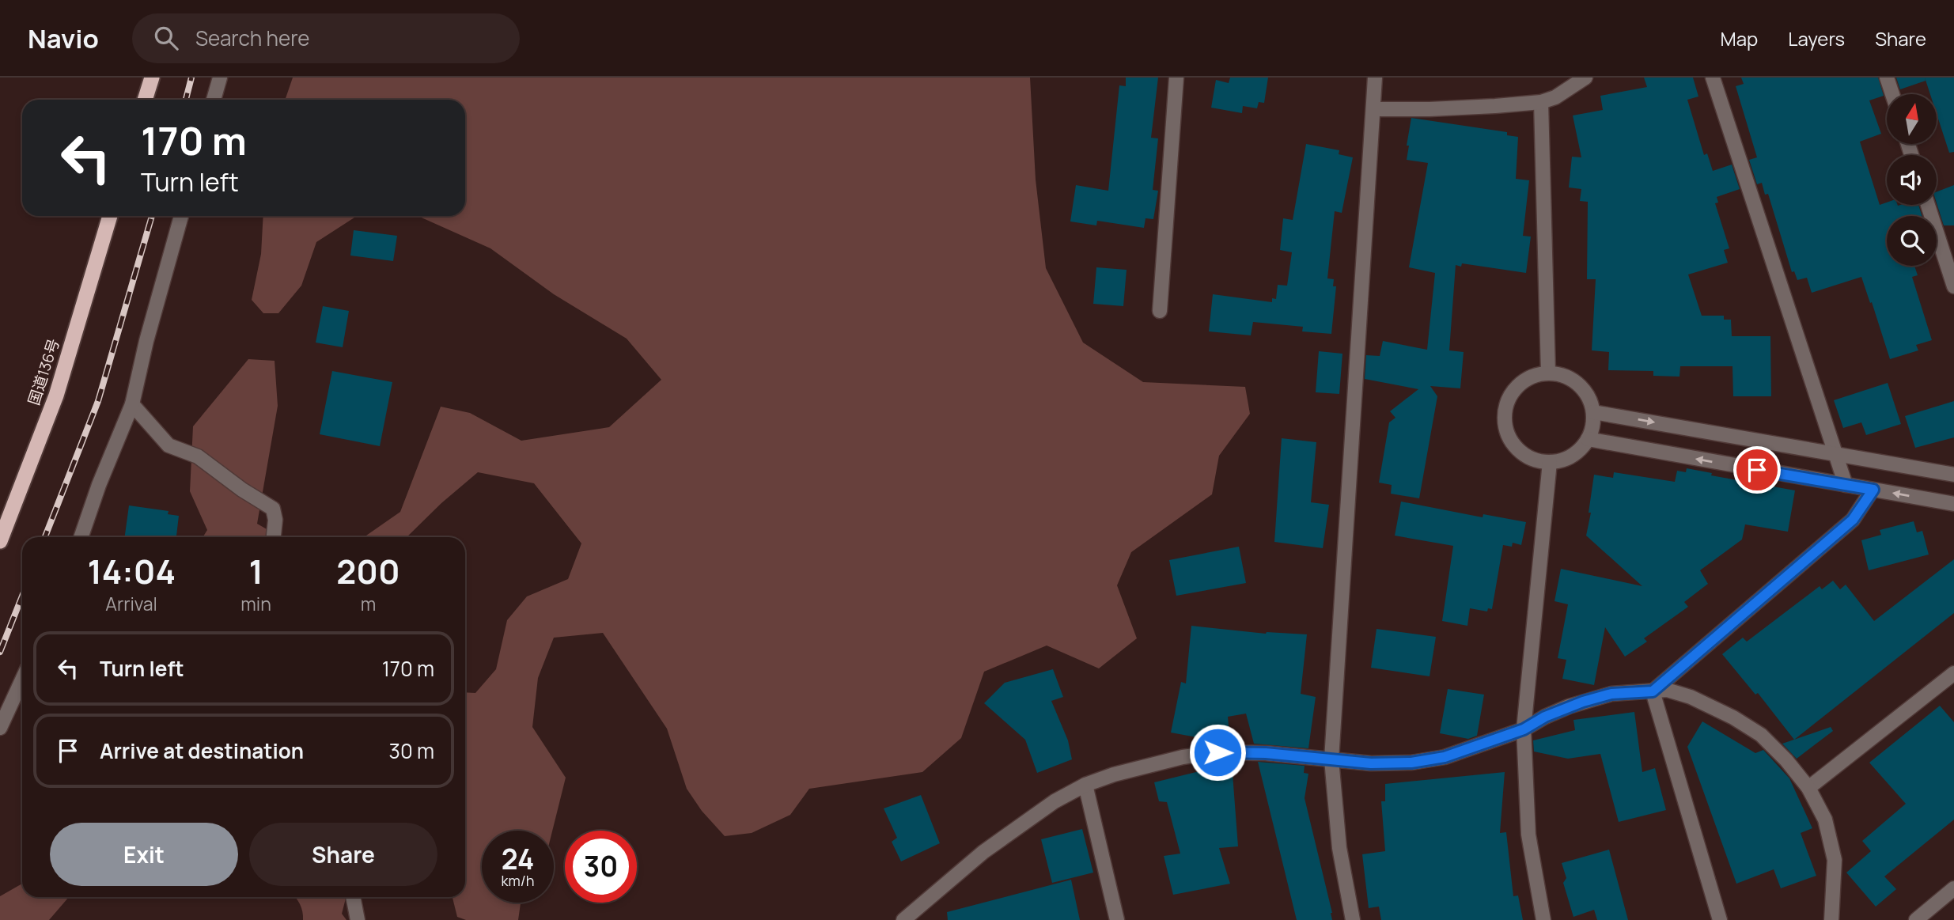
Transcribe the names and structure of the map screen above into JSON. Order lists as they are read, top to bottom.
{
  "streets": {
    "highway": ["国道136号"]
  },
  "north": "top",
  "page": {
    "header": "Navio",
    "search": "Search here",
    "nav": ["Map", "Layers", "Share"],
    "turn": ["170 m", "Turn left"],
    "eta": [
      "14:04",
      "Arrival",
      "1",
      "min",
      "200",
      "m"
    ],
    "list": [
      {
        "name": "Turn left",
        "value": "170 m"
      },
      {
        "name": "Arrive at destination",
        "value": "30 m"
      }
    ],
    "buttons": ["Exit", "Share"],
    "speed": "24 km/h",
    "limit": "30"
  }
}
